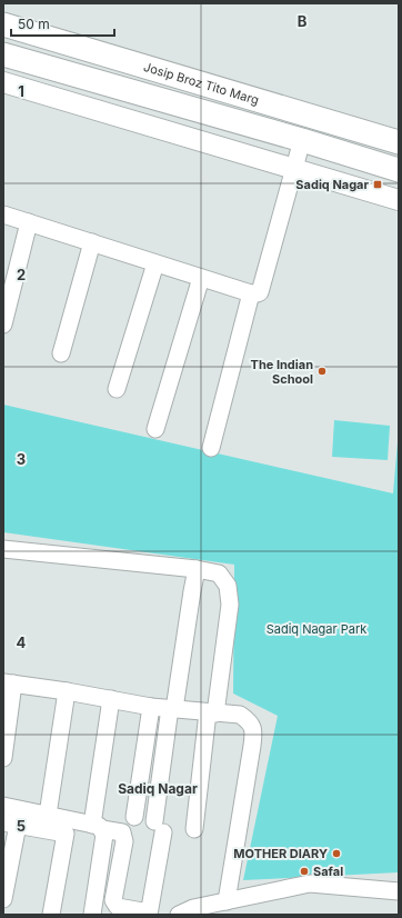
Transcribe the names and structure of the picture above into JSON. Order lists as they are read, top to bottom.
{
  "streets": {
    "main road": ["Josip Broz Tito Marg"]
  },
  "districts": ["Sadiq Nagar"],
  "parks": ["Sadiq Nagar Park"],
  "places": {
    "transit": ["Sadiq Nagar"],
    "other": ["The Indian School", "MOTHER DIARY", "Safal"]
  },
  "scale_bar": "50 m",
  "grid": {
    "columns": ["B"],
    "rows": [
      "1",
      "2",
      "3",
      "4",
      "5"
    ]
  }
}
